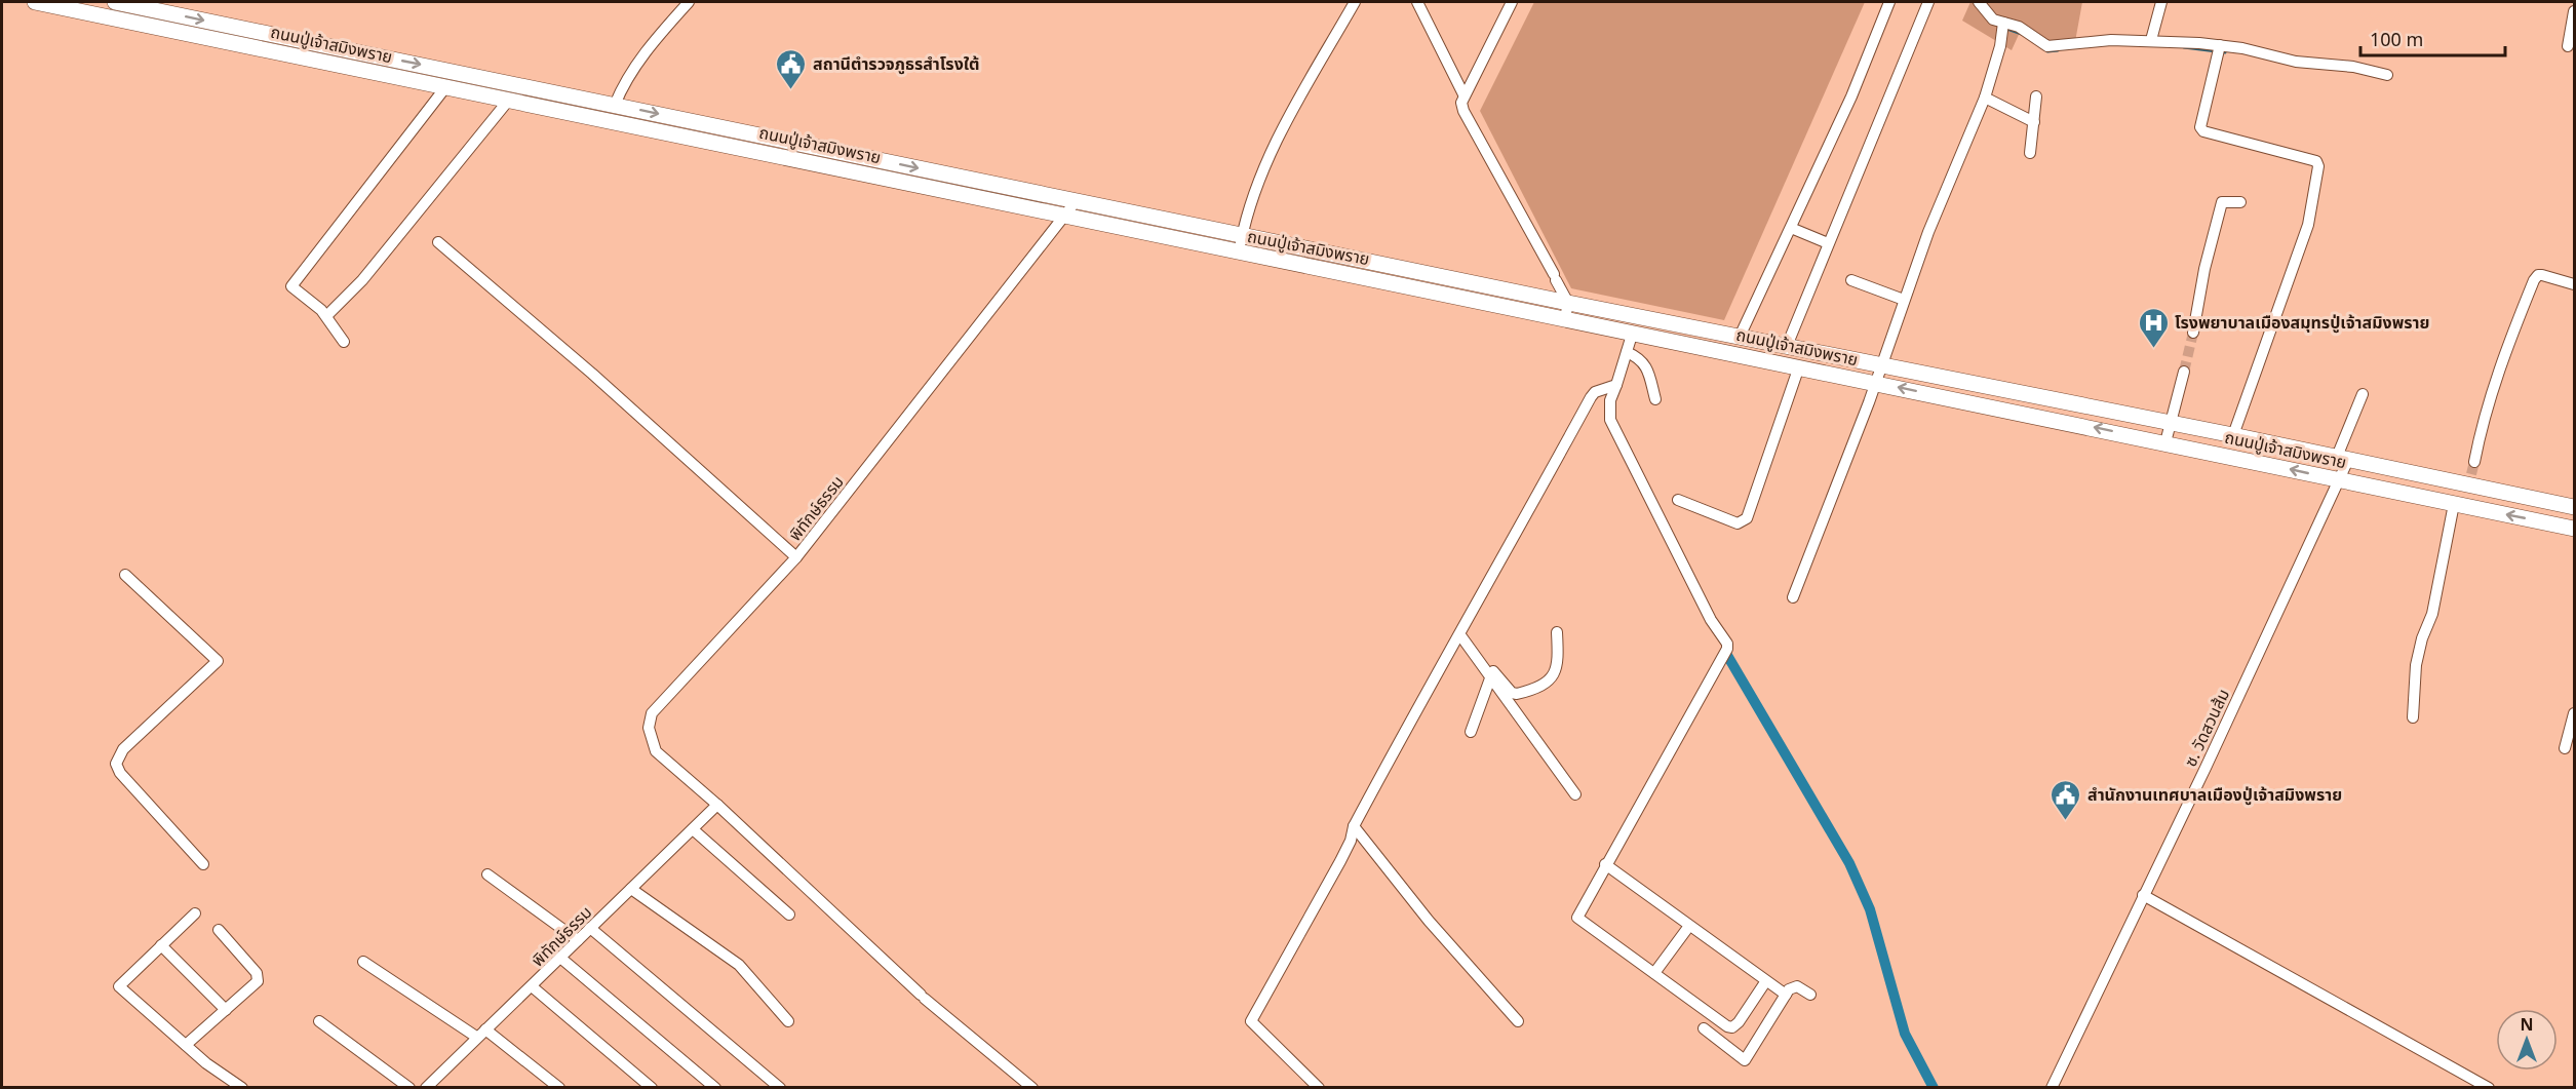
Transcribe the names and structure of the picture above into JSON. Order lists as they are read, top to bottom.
{
  "streets": {
    "main road": ["ถนนปู่เจ้าสมิงพราย"],
    "street": ["พิทักษ์ธรรม", "ซ. วัดสวนส้ม"]
  },
  "crossings": [
    ["ถนนปู่เจ้าสมิงพราย", "พิทักษ์ธรรม"],
    ["ถนนปู่เจ้าสมิงพราย", "ซ. วัดสวนส้ม"]
  ],
  "places": {
    "public building": ["สถานีตำรวจภูธรสำโรงใต้", "สำนักงานเทศบาลเมืองปู่เจ้าสมิงพราย"],
    "hospital": ["โรงพยาบาลเมืองสมุทรปู่เจ้าสมิงพราย"]
  },
  "scale_bar": "100 m",
  "north": "top"
}
